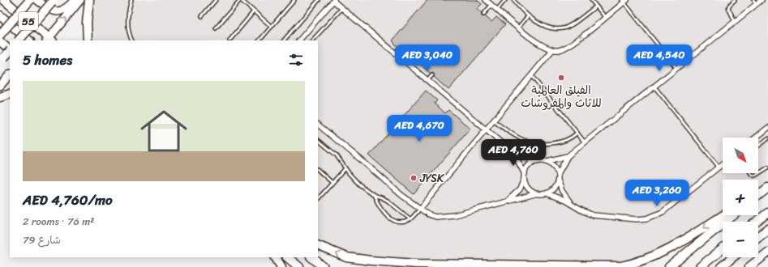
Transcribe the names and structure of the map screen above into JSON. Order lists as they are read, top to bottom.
{
  "streets": {
    "highway": ["55"]
  },
  "places": ["الفيلق العالمية للاثاث والمفروشات", "JYSK"],
  "north": "bottom right",
  "page": {
    "heading": "5 homes",
    "price": [
      "AED 3,040",
      "AED 4,540",
      "AED 4,670",
      "AED 4,760",
      "AED 3,260"
    ],
    "list": [
      {
        "name": "AED 4,760/mo",
        "note": "2 rooms · 76 m² · شارع 79"
      }
    ],
    "map_buttons": ["+", "−"]
  }
}
